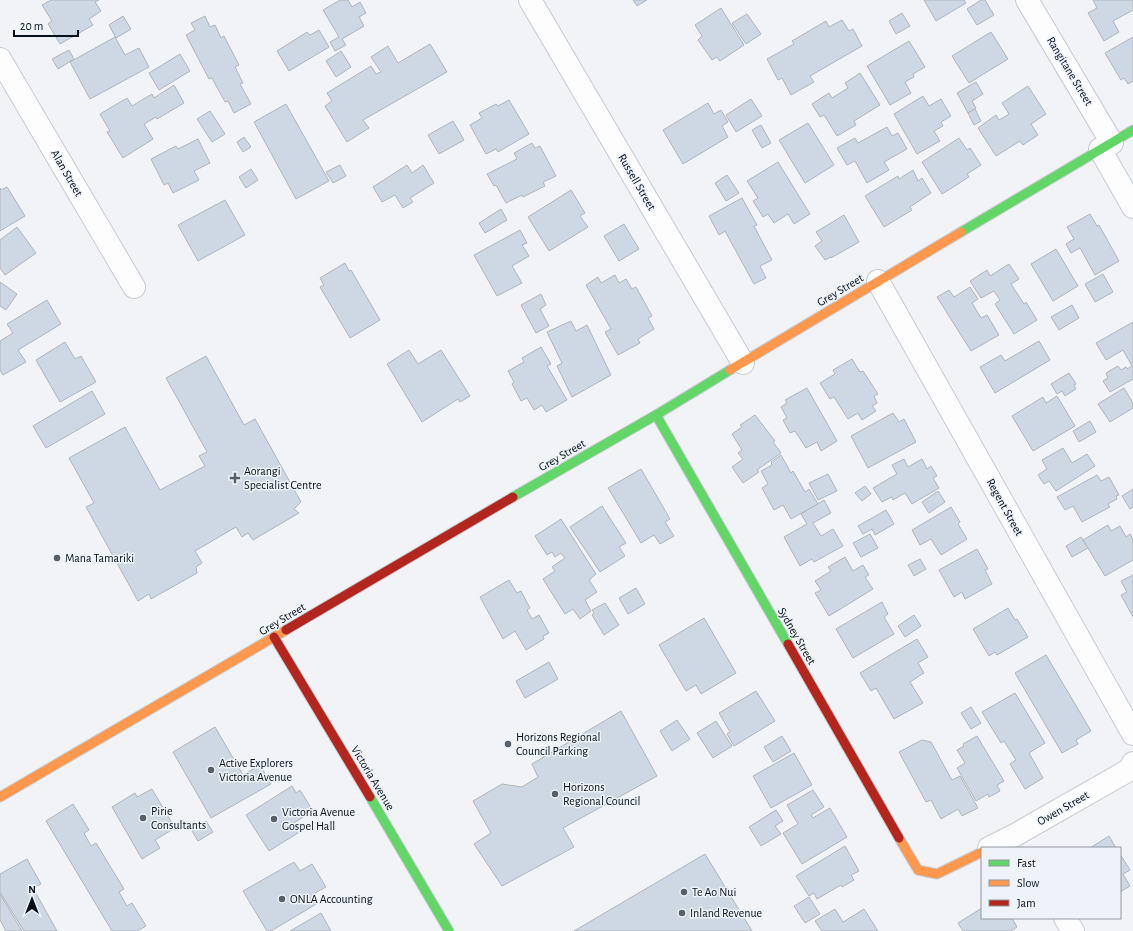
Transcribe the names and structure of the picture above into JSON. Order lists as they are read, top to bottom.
{
  "streets": {
    "street": [
      "Rangitane Street",
      "Alan Street",
      "Russell Street",
      "Grey Street",
      "Regent Street",
      "Sydney Street",
      "Victoria Avenue",
      "Owen Street"
    ]
  },
  "crossings": [
    ["Rangitane Street", "Grey Street"],
    ["Russell Street", "Grey Street"],
    ["Grey Street", "Regent Street"],
    ["Grey Street", "Sydney Street"],
    ["Grey Street", "Victoria Avenue"]
  ],
  "places": {
    "health": ["Aorangi Specialist Centre"],
    "other": [
      "Mana Tamariki",
      "Horizons Regional Council Parking",
      "Active Explorers Victoria Avenue",
      "Horizons Regional Council",
      "Pirie Consultants",
      "Victoria Avenue Gospel Hall",
      "Te Ao Nui",
      "ONLA Accounting",
      "Inland Revenue"
    ]
  },
  "legend": ["Fast", "Slow", "Jam"],
  "scale_bar": "20 m",
  "north": "top"
}
